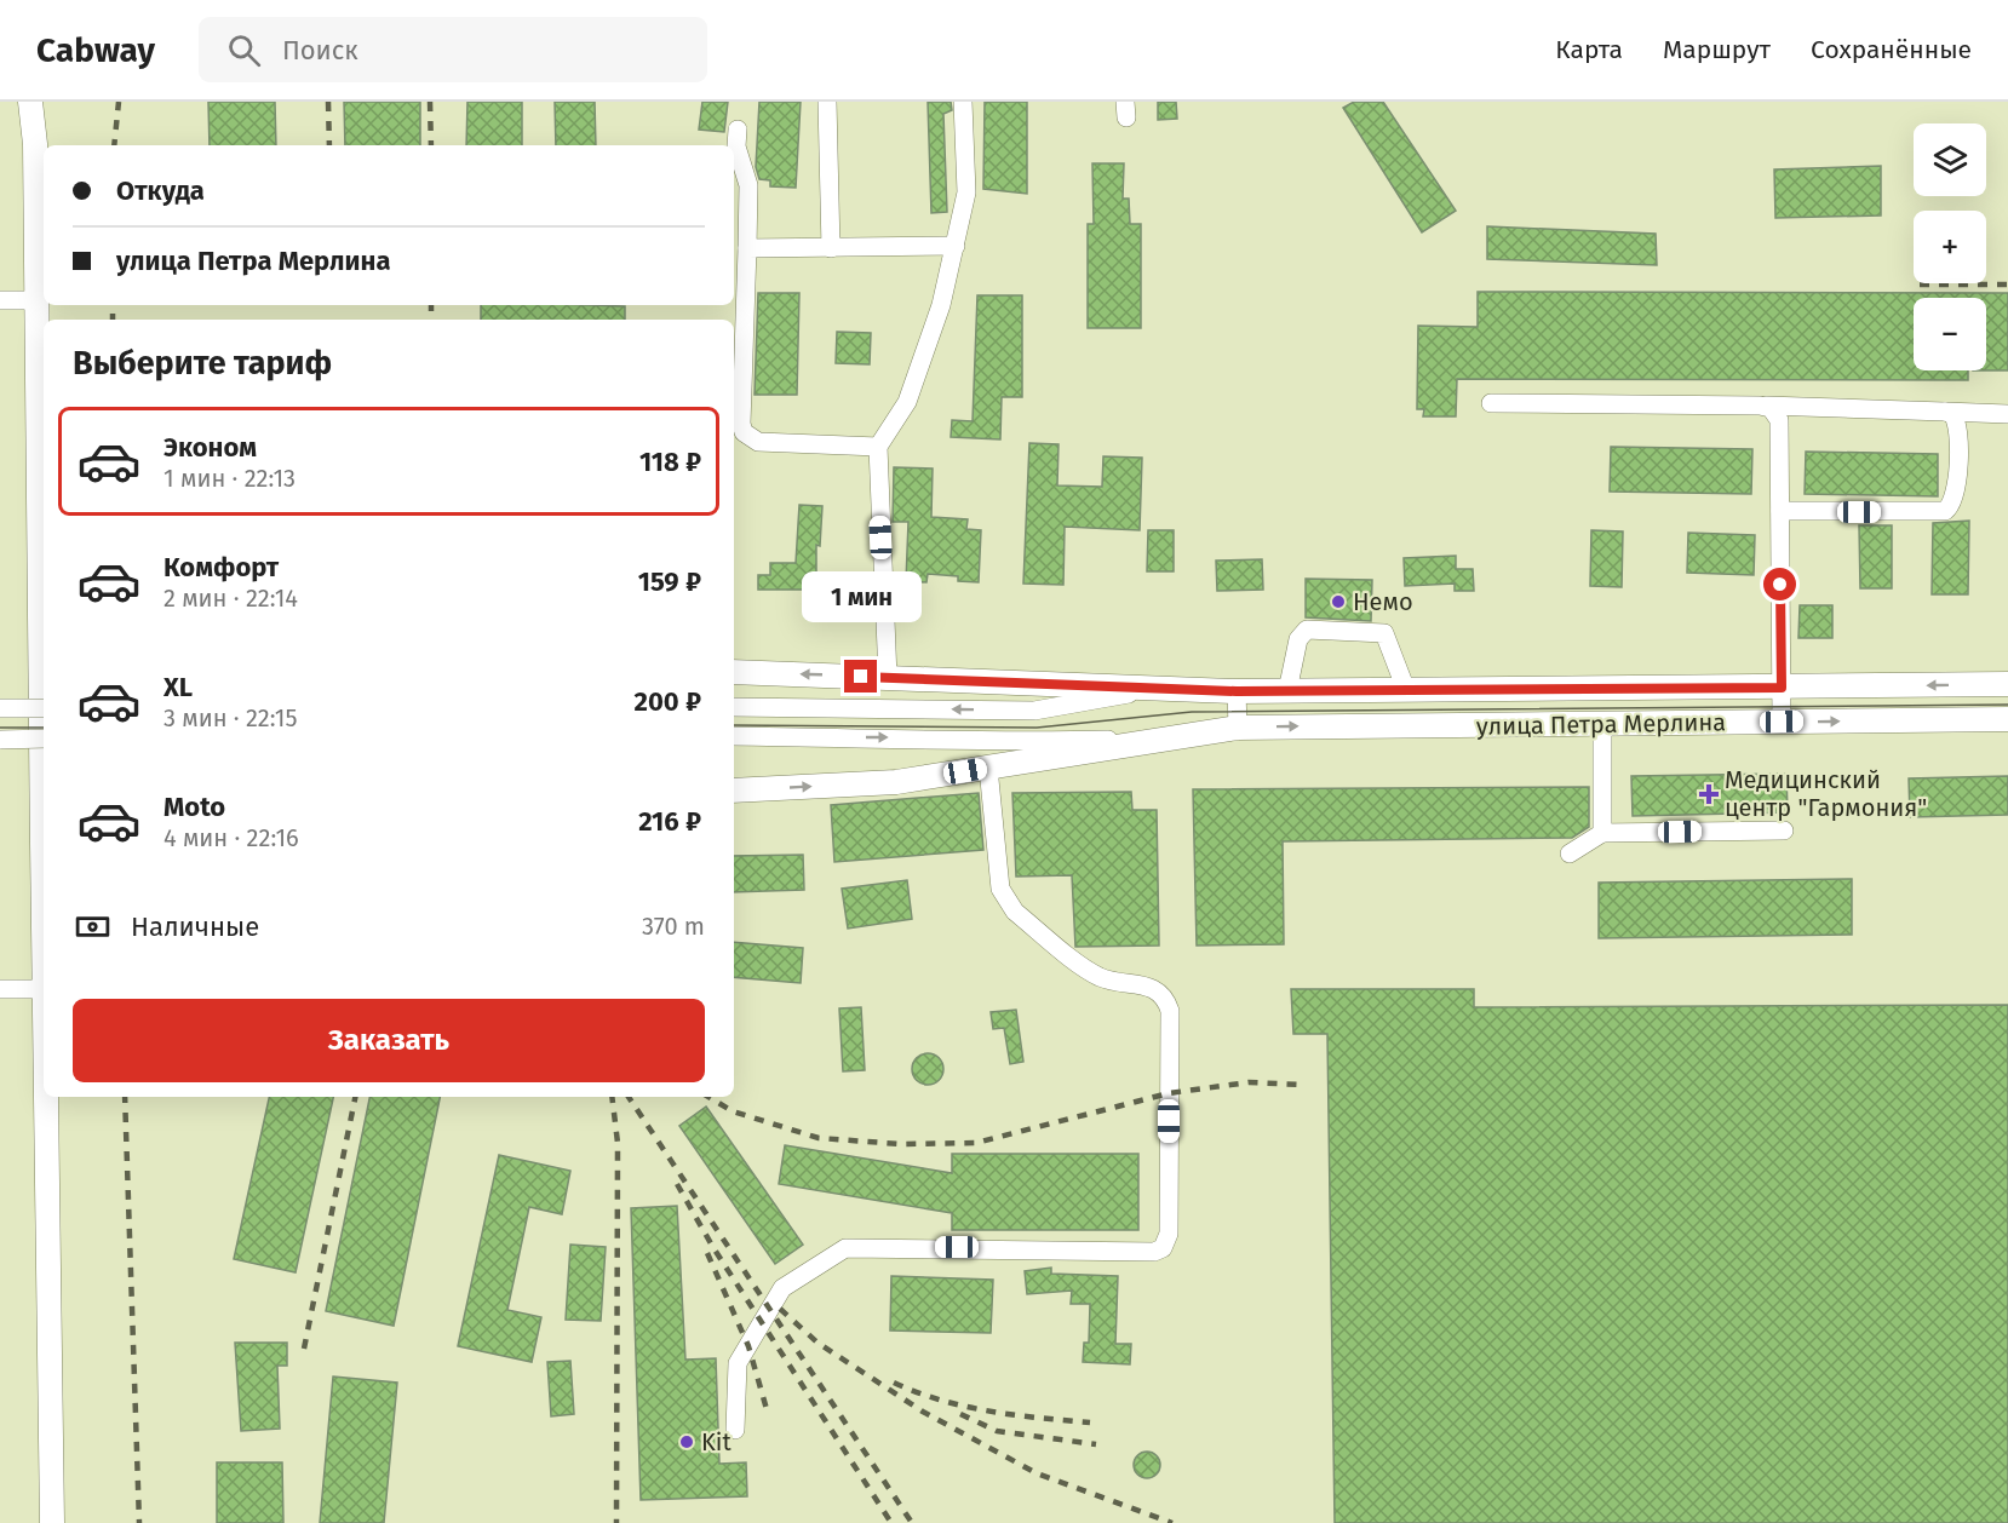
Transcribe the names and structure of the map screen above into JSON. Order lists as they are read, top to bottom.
{
  "streets": {
    "main road": ["улица Петра Мерлина"]
  },
  "places": {
    "other": ["Немо", "Kit"],
    "health": ["Медицинский центр \"Гармония\""]
  },
  "page": {
    "header": "Cabway",
    "search": "Поиск",
    "nav": ["Карта", "Маршрут", "Сохранённые"],
    "map_buttons": ["+", "−"],
    "banner": ["Откуда", "улица Петра Мерлина"],
    "heading": "Выберите тариф",
    "list": [
      {
        "name": "Эконом",
        "note": "1 мин · 22:13",
        "value": "118 ₽"
      },
      {
        "name": "Комфорт",
        "note": "2 мин · 22:14",
        "value": "159 ₽"
      },
      {
        "name": "XL",
        "note": "3 мин · 22:15",
        "value": "200 ₽"
      },
      {
        "name": "Moto",
        "note": "4 мин · 22:16",
        "value": "216 ₽"
      }
    ],
    "bubble": "1 мин",
    "pay": ["Наличные", "370 m"],
    "buttons": "Заказать"
  }
}
